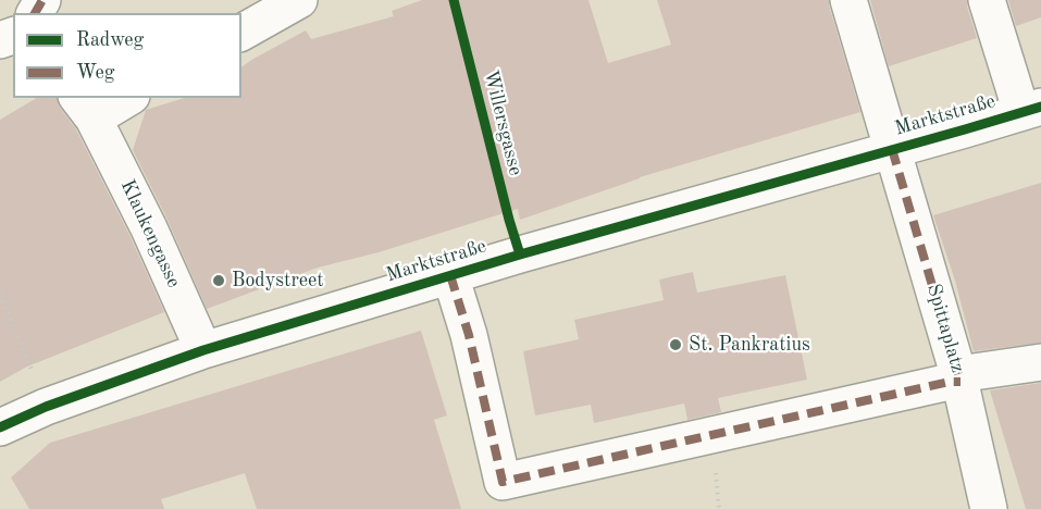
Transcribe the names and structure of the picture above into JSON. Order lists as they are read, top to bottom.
{
  "streets": {
    "street": ["Marktstraße", "Klaukengasse", "Spittaplatz"],
    "cycle path": ["Willersgasse"]
  },
  "crossings": [
    ["Marktstraße", "Willersgasse"],
    ["Marktstraße", "Klaukengasse"],
    ["Marktstraße", "Spittaplatz"]
  ],
  "places": ["Bodystreet", "St. Pankratius"],
  "legend": ["Radweg", "Weg"]
}
